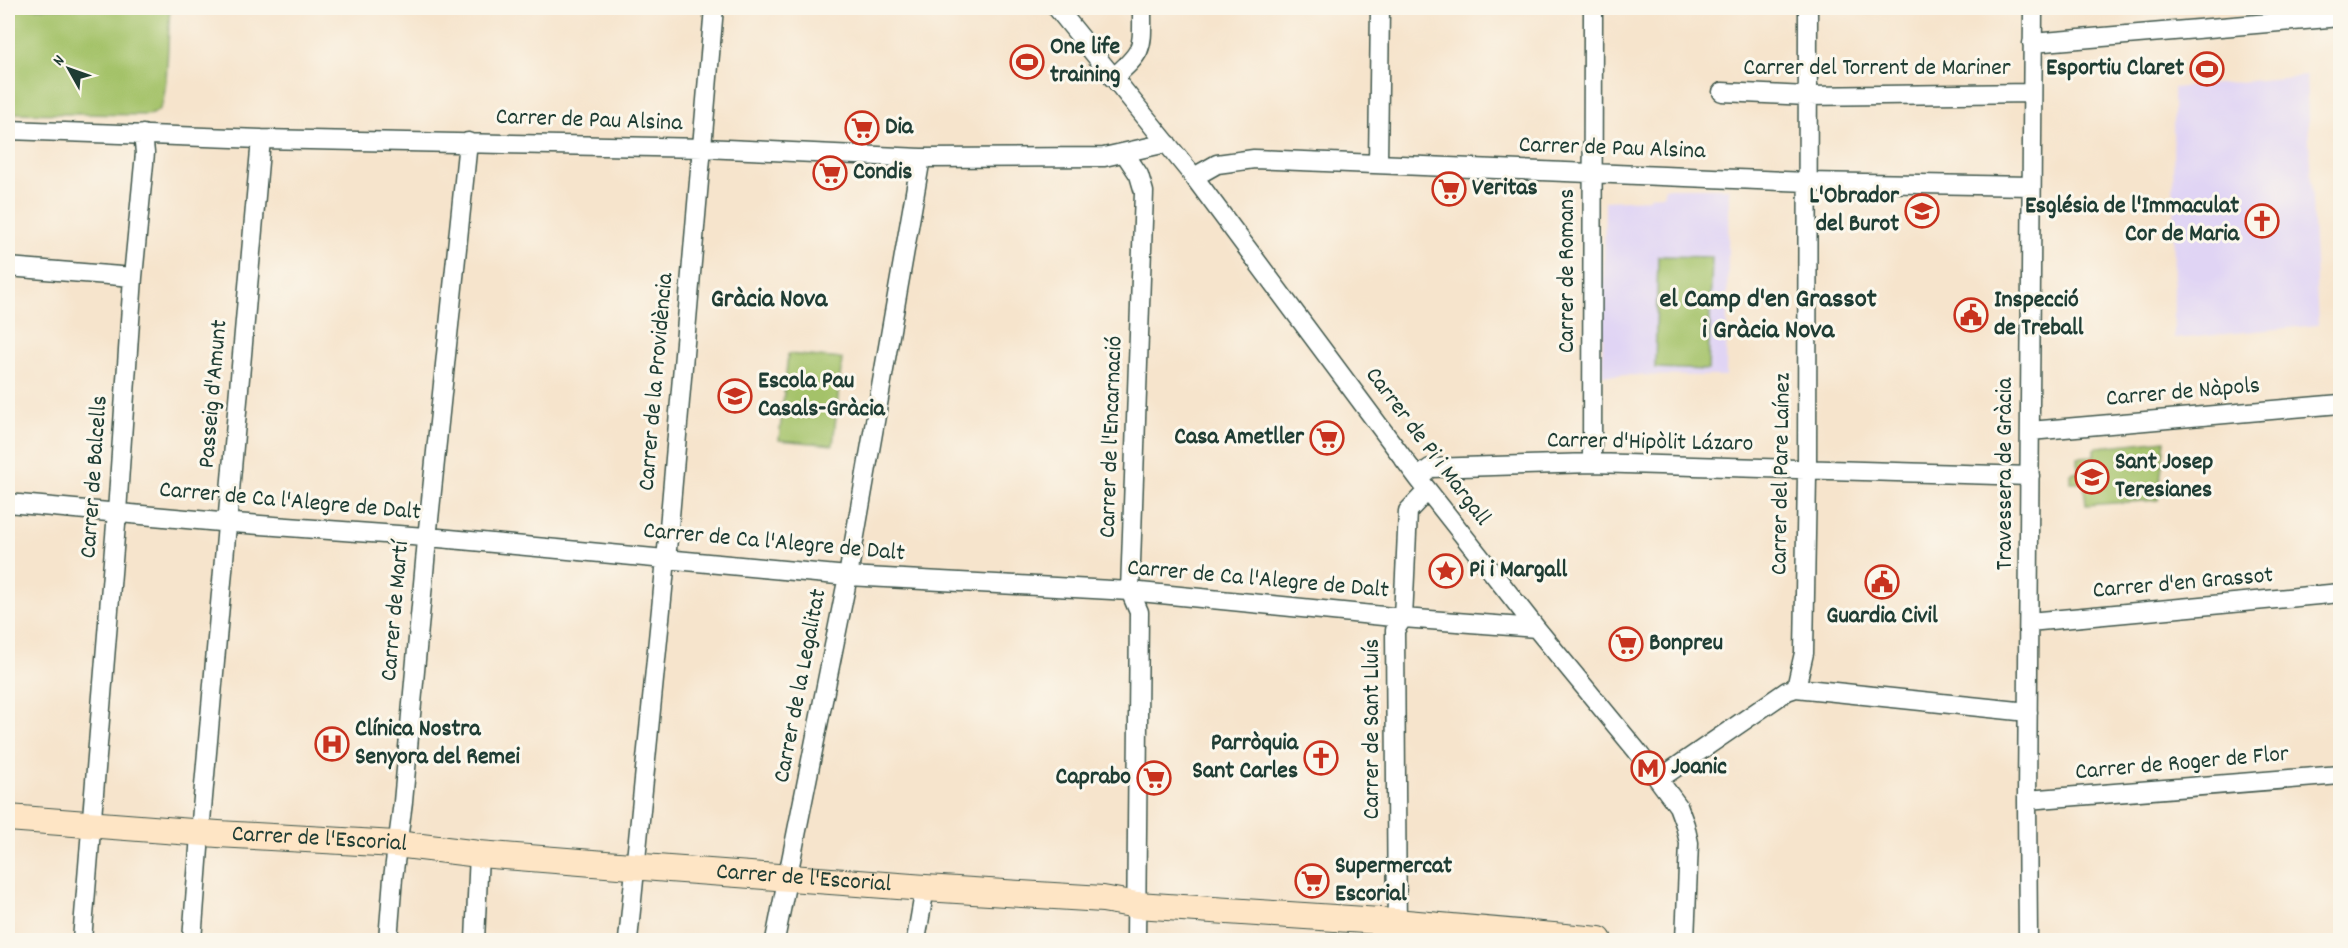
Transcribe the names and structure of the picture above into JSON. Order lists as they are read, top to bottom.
{
  "streets": {
    "street": [
      "Carrer del Torrent de Mariner",
      "Carrer de Pau Alsina",
      "Carrer de Romans",
      "Carrer de la Providència",
      "Carrer de Nàpols",
      "Passeig d'Amunt",
      "Carrer de l'Encarnació",
      "Carrer d'Hipòlit Lázaro",
      "Carrer de Pi i Margall",
      "Carrer del Pare Laínez",
      "Travessera de Gràcia",
      "Carrer de Balcells",
      "Carrer de Ca l'Alegre de Dalt",
      "Carrer d'en Grassot",
      "Carrer de Martí",
      "Carrer de la Legalitat",
      "Carrer de Sant Lluís",
      "Carrer de Roger de Flor",
      "Carrer de l'Escorial"
    ]
  },
  "crossings": [
    ["Carrer del Torrent de Mariner", "Carrer del Pare Laínez"],
    ["Carrer del Torrent de Mariner", "Travessera de Gràcia"],
    ["Carrer de Pau Alsina", "Carrer de Romans"],
    ["Carrer de Pau Alsina", "Carrer de la Providència"],
    ["Carrer de Pau Alsina", "Passeig d'Amunt"],
    ["Carrer de Pau Alsina", "Carrer de l'Encarnació"],
    ["Carrer de Pau Alsina", "Carrer de Pi i Margall"],
    ["Carrer de Pau Alsina", "Carrer del Pare Laínez"],
    ["Carrer de Pau Alsina", "Travessera de Gràcia"],
    ["Carrer de Pau Alsina", "Carrer de Balcells"],
    ["Carrer de Pau Alsina", "Carrer de Martí"],
    ["Carrer de Pau Alsina", "Carrer de la Legalitat"],
    ["Carrer de Romans", "Carrer d'Hipòlit Lázaro"],
    ["Carrer de la Providència", "Carrer de Ca l'Alegre de Dalt"],
    ["Carrer de la Providència", "Carrer de l'Escorial"],
    ["Carrer de Nàpols", "Travessera de Gràcia"],
    ["Passeig d'Amunt", "Carrer de Ca l'Alegre de Dalt"],
    ["Passeig d'Amunt", "Carrer de l'Escorial"],
    ["Carrer de l'Encarnació", "Carrer de Ca l'Alegre de Dalt"],
    ["Carrer de l'Encarnació", "Carrer de l'Escorial"],
    ["Carrer d'Hipòlit Lázaro", "Carrer de Pi i Margall"],
    ["Carrer d'Hipòlit Lázaro", "Carrer del Pare Laínez"],
    ["Carrer d'Hipòlit Lázaro", "Travessera de Gràcia"],
    ["Carrer d'Hipòlit Lázaro", "Carrer de Sant Lluís"],
    ["Carrer de Pi i Margall", "Carrer de Ca l'Alegre de Dalt"],
    ["Carrer de Pi i Margall", "Carrer de Sant Lluís"],
    ["Travessera de Gràcia", "Carrer d'en Grassot"],
    ["Travessera de Gràcia", "Carrer de Roger de Flor"],
    ["Carrer de Balcells", "Carrer de Ca l'Alegre de Dalt"],
    ["Carrer de Balcells", "Carrer de l'Escorial"],
    ["Carrer de Ca l'Alegre de Dalt", "Carrer de Martí"],
    ["Carrer de Ca l'Alegre de Dalt", "Carrer de la Legalitat"],
    ["Carrer de Ca l'Alegre de Dalt", "Carrer de Sant Lluís"],
    ["Carrer de Martí", "Carrer de l'Escorial"],
    ["Carrer de la Legalitat", "Carrer de l'Escorial"],
    ["Carrer de Sant Lluís", "Carrer de l'Escorial"]
  ],
  "districts": ["Gràcia Nova", "el Camp d'en Grassot i Gràcia Nova"],
  "places": {
    "sports": ["One life training", "Esportiu Claret"],
    "supermarket": [
      "Dia",
      "Condis",
      "Veritas",
      "Casa Ametller",
      "Bonpreu",
      "Caprabo",
      "Supermercat Escorial"
    ],
    "school or university": ["L'Obrador del Burot", "Escola Pau Casals-Gràcia", "Sant Josep Teresianes"],
    "church": ["Església de l'Immaculat Cor de Maria", "Parròquia Sant Carles"],
    "public building": ["Inspecció de Treball", "Guardia Civil"],
    "place": ["Pi i Margall"],
    "hospital": ["Clínica Nostra Senyora del Remei"],
    "metro station": ["Joanic"]
  },
  "north": "top left"
}
